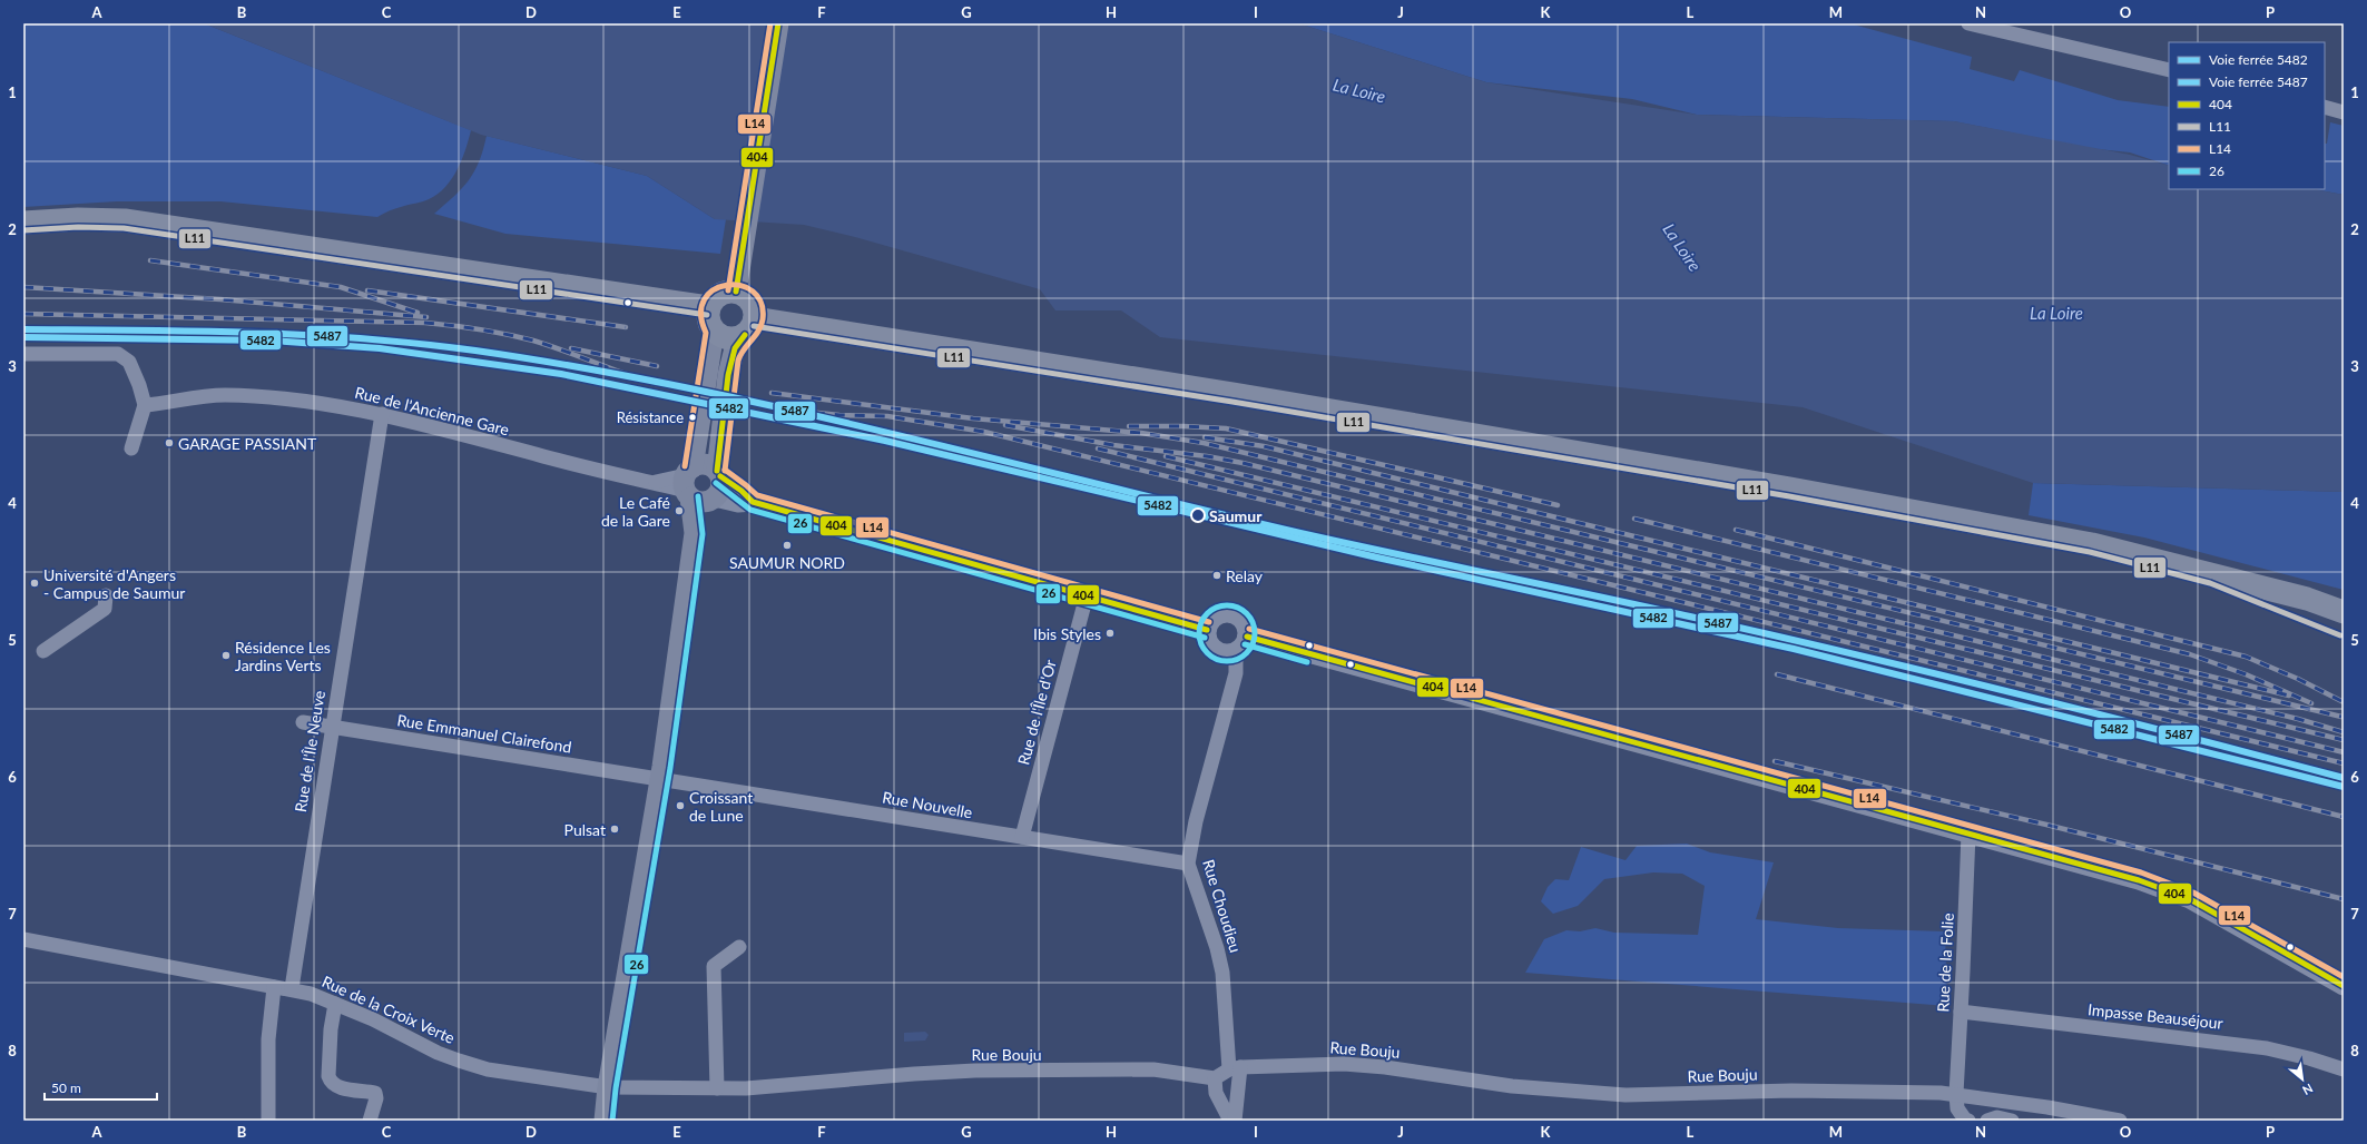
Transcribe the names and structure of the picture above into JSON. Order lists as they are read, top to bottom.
{
  "streets": {
    "street": [
      "Rue de l'Ancienne Gare",
      "Rue de l'Île d'Or",
      "Rue Emmanuel Clairefond",
      "Rue de l'Île Neuve",
      "Rue Nouvelle",
      "Rue Choudieu",
      "Rue de la Folie",
      "Rue de la Croix Verte",
      "Impasse Beauséjour",
      "Rue Bouju"
    ]
  },
  "crossings": [
    ["Rue de l'Ancienne Gare", "Rue de l'Île Neuve"],
    ["Rue de l'Île d'Or", "Rue Nouvelle"],
    ["Rue Emmanuel Clairefond", "Rue de l'Île Neuve"],
    ["Rue Emmanuel Clairefond", "Rue Nouvelle"],
    ["Rue de l'Île Neuve", "Rue de la Croix Verte"],
    ["Rue Nouvelle", "Rue Choudieu"],
    ["Rue Choudieu", "Rue Bouju"],
    ["Rue de la Folie", "Impasse Beauséjour"],
    ["Rue de la Folie", "Rue Bouju"],
    ["Rue de la Croix Verte", "Rue Bouju"]
  ],
  "water": ["La Loire"],
  "places": [
    "Résistance",
    "GARAGE PASSIANT",
    "Le Café de la Gare",
    "Saumur",
    "SAUMUR NORD",
    "Relay",
    "Université d'Angers - Campus de Saumur",
    "Ibis Styles",
    "Résidence Les Jardins Verts",
    "Croissant de Lune",
    "Pulsat"
  ],
  "lines": [
    "transit line 404",
    "transit line L14",
    "transit line L11",
    "rail line 5487",
    "rail line 5482",
    "transit line 26"
  ],
  "legend": [
    "Voie ferrée 5482",
    "Voie ferrée 5487",
    "404",
    "L11",
    "L14",
    "26"
  ],
  "scale_bar": "50 m",
  "north": "bottom right",
  "grid": {
    "columns": [
      "A",
      "B",
      "C",
      "D",
      "E",
      "F",
      "G",
      "H",
      "I",
      "J",
      "K",
      "L",
      "M",
      "N",
      "O",
      "P"
    ],
    "rows": [
      "1",
      "2",
      "3",
      "4",
      "5",
      "6",
      "7",
      "8"
    ]
  }
}
